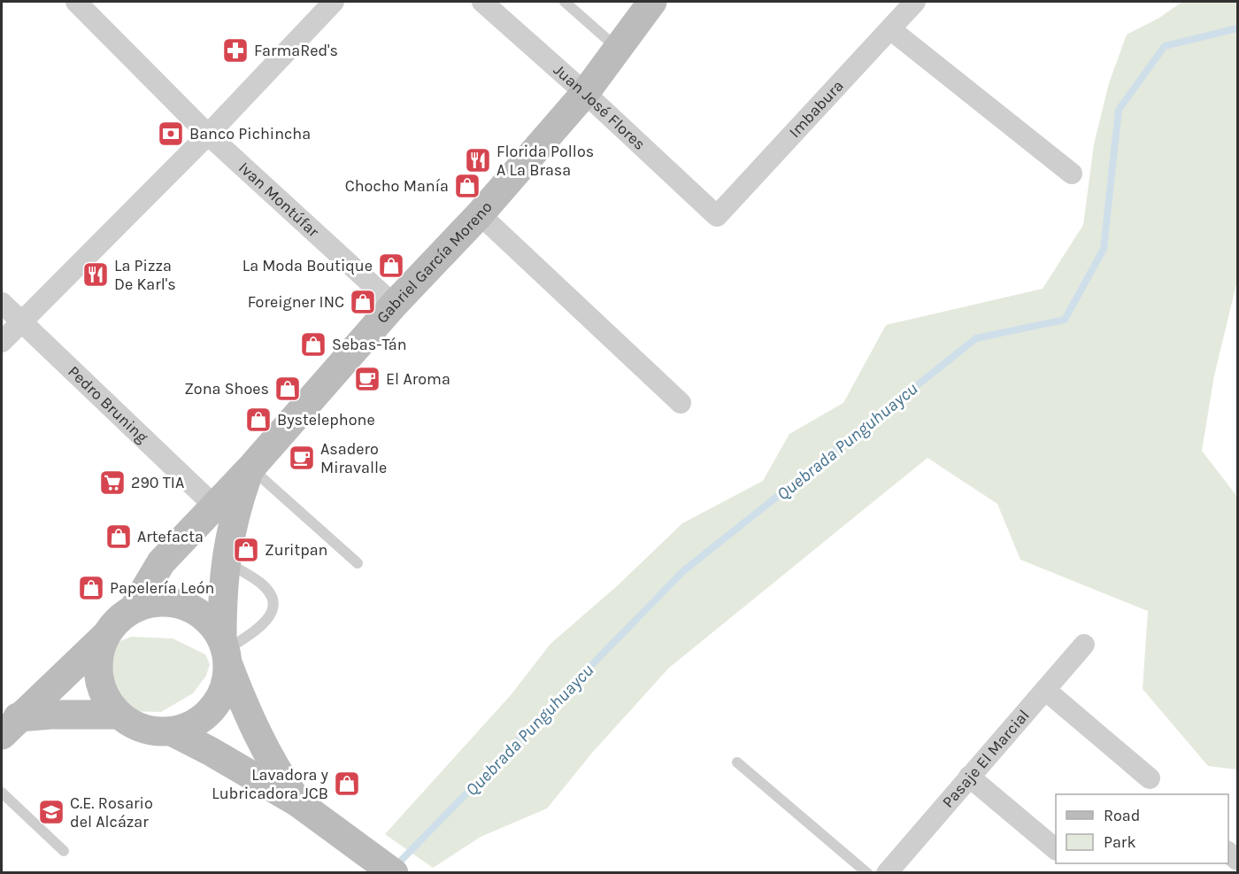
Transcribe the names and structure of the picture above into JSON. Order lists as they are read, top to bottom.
{
  "streets": {
    "main road": ["Gabriel García Moreno"],
    "street": [
      "Juan José Flores",
      "Imbabura",
      "Ivan Montúfar",
      "Pedro Bruning",
      "Pasaje El Marcial"
    ]
  },
  "crossings": [
    ["Juan José Flores", "Imbabura"],
    ["Juan José Flores", "Gabriel García Moreno"],
    ["Ivan Montúfar", "Gabriel García Moreno"],
    ["Gabriel García Moreno", "Pedro Bruning"]
  ],
  "water": ["Quebrada Punguhuaycu"],
  "places": {
    "pharmacy": ["FarmaRed's"],
    "bank": ["Banco Pichincha"],
    "restaurant": ["Florida Pollos A La Brasa", "La Pizza De Karl's"],
    "shop": [
      "Chocho Manía",
      "La Moda Boutique",
      "Foreigner INC",
      "Sebas-Tán",
      "Zona Shoes",
      "Bystelephone",
      "Artefacta",
      "Zuritpan",
      "Papelería León",
      "Lavadora y Lubricadora JCB"
    ],
    "cafe": ["El Aroma", "Asadero Miravalle"],
    "supermarket": ["290 TIA"],
    "school or university": ["C.E. Rosario del Alcázar"]
  },
  "legend": ["Road", "Park"]
}
